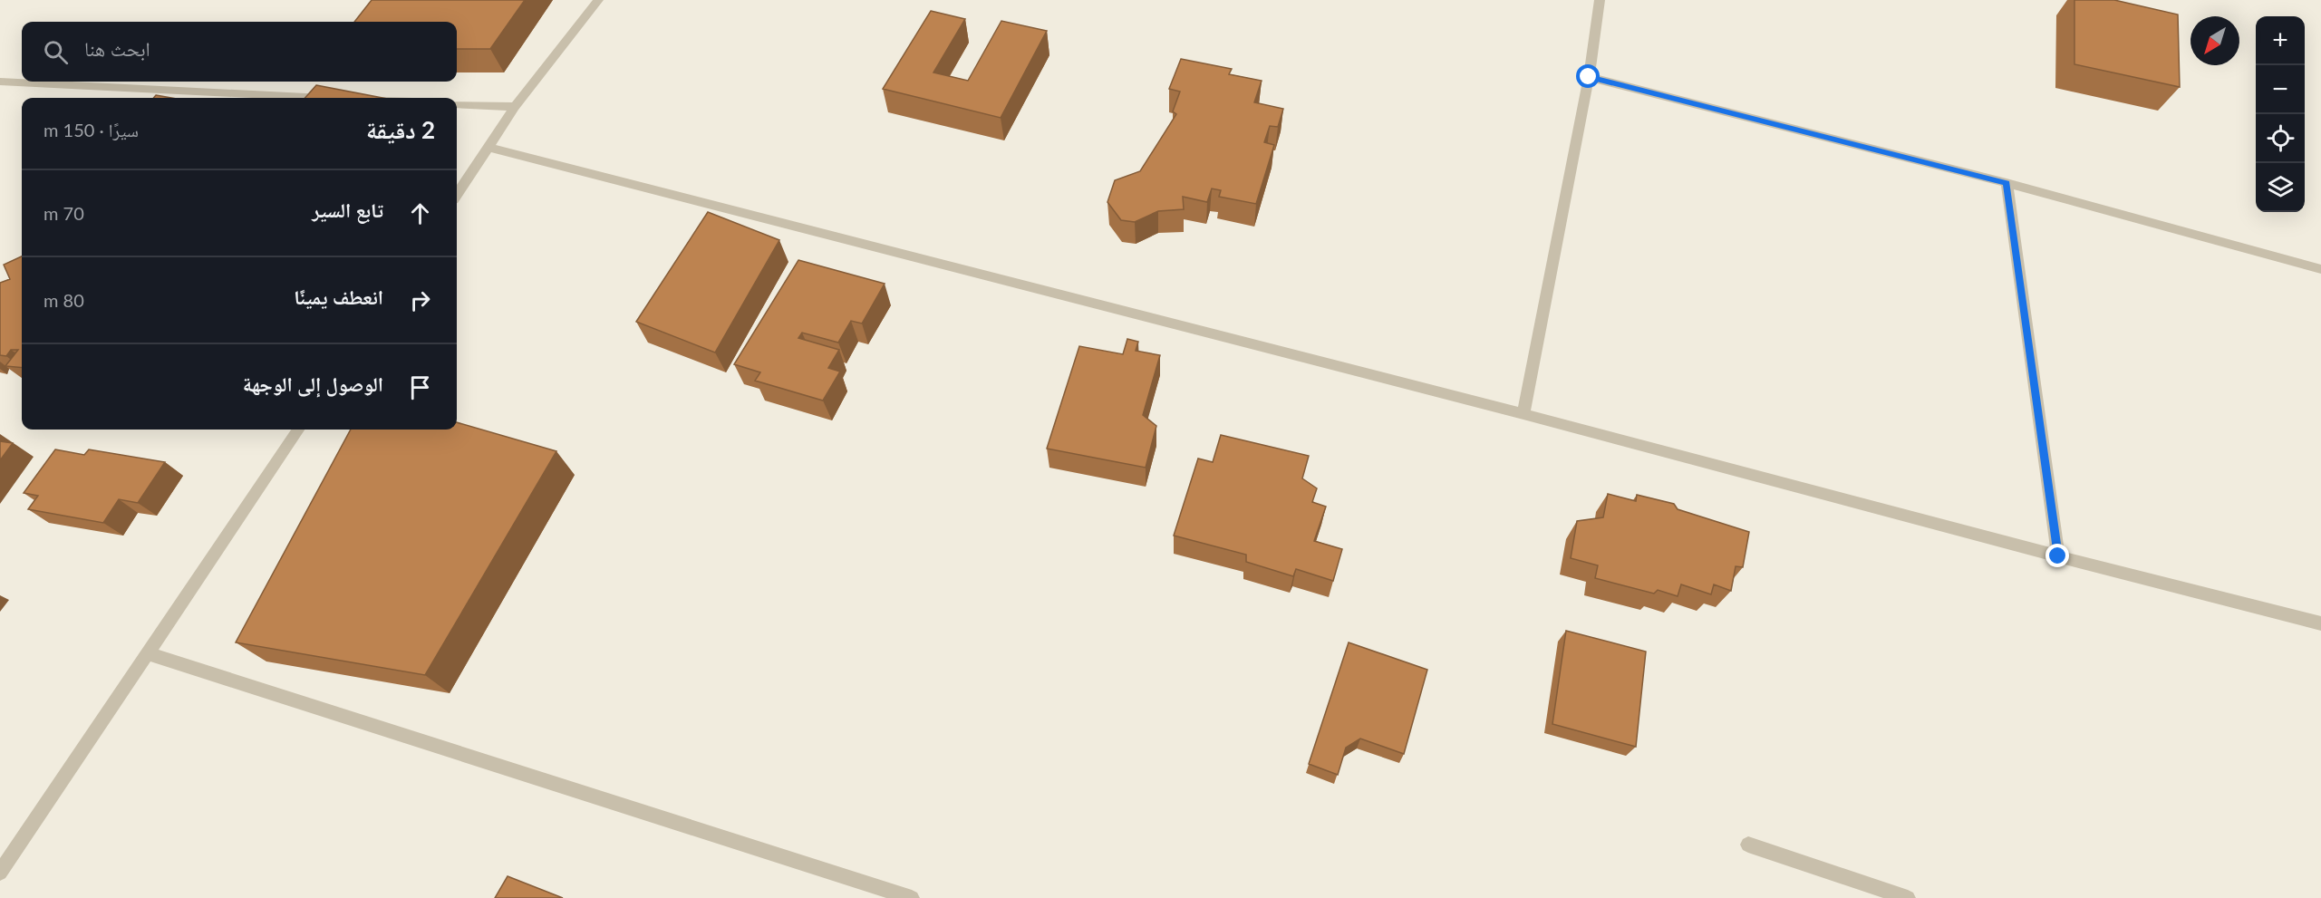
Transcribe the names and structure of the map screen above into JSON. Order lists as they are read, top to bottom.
{
  "north": "bottom left",
  "page": {
    "map_buttons": ["+", "−"],
    "search": "ابحث هنا",
    "heading": ["2 دقيقة", "سيرًا · 150 m"],
    "list": [
      ["تابع السير", "70 m"],
      ["انعطف يمينًا", "80 m"],
      "الوصول إلى الوجهة"
    ]
  }
}
